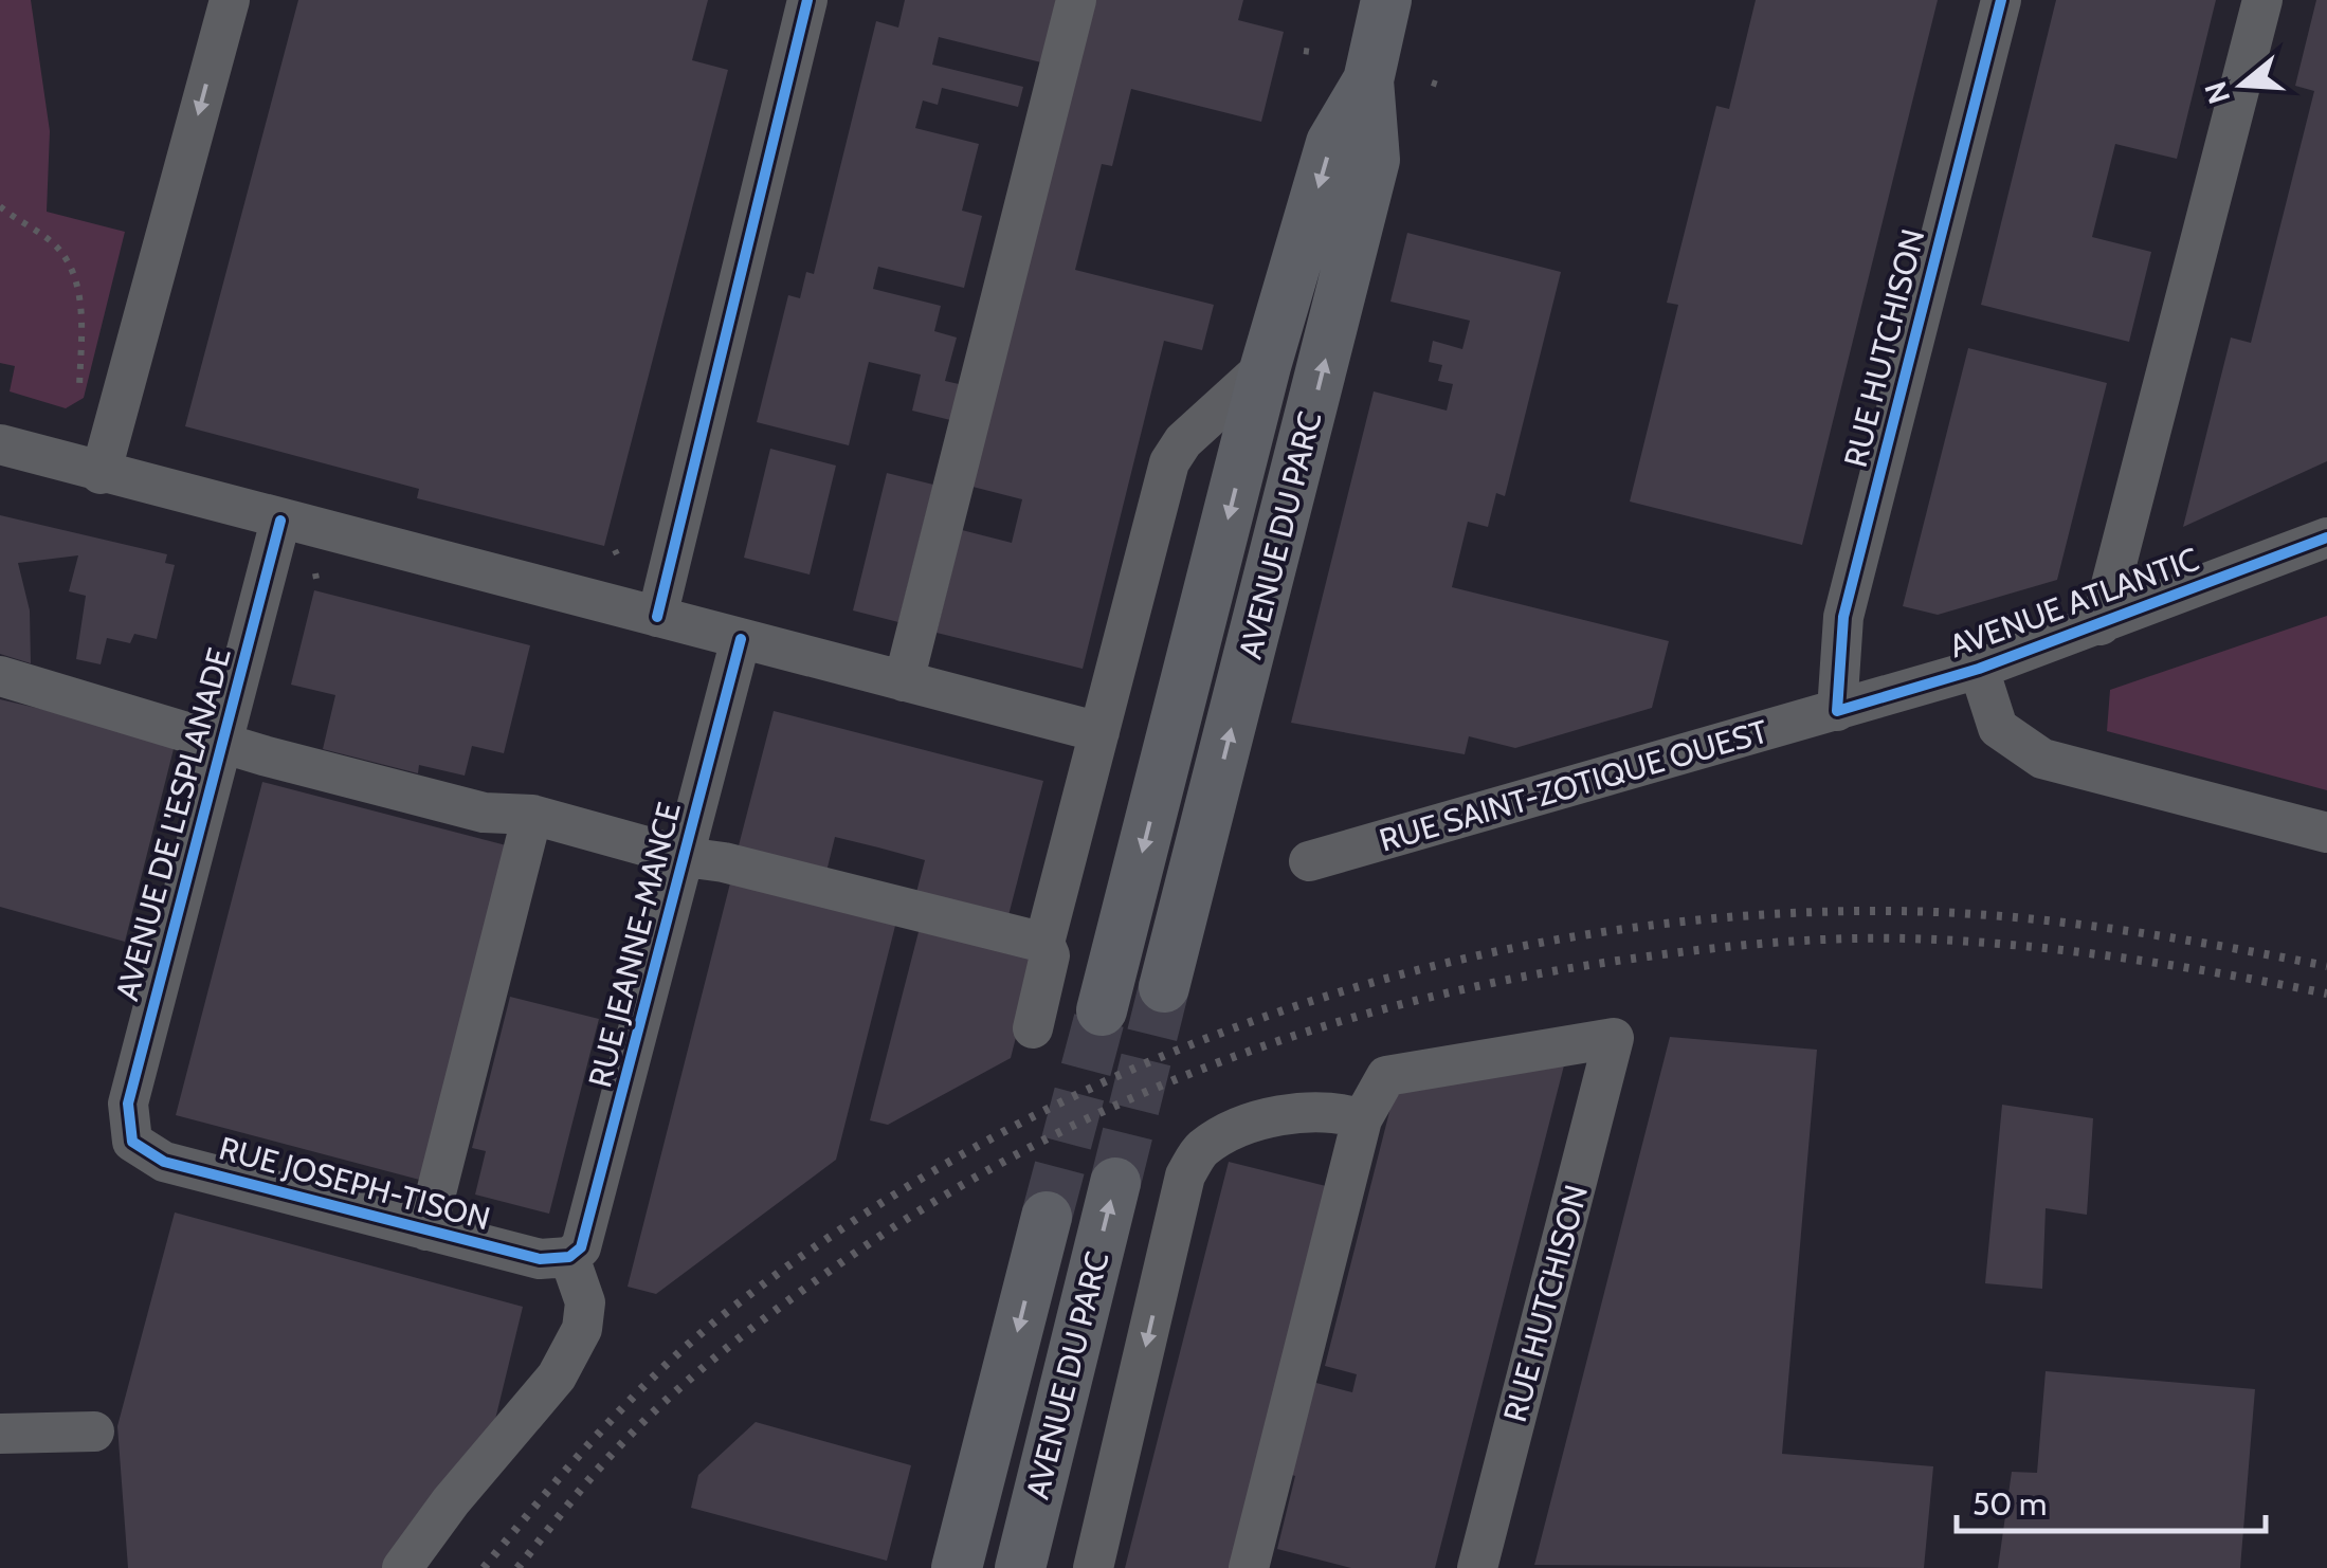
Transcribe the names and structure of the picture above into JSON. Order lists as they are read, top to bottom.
{
  "streets": {
    "main road": ["AVENUE DU PARC"],
    "street": [
      "RUE HUTCHISON",
      "AVENUE ATLANTIC",
      "RUE SAINT-ZOTIQUE OUEST",
      "AVENUE DE L'ESPLANADE",
      "RUE JEANNE-MANCE",
      "RUE JOSEPH-TISON"
    ]
  },
  "crossings": [
    ["RUE HUTCHISON", "AVENUE ATLANTIC"],
    ["RUE HUTCHISON", "RUE SAINT-ZOTIQUE OUEST"],
    ["AVENUE ATLANTIC", "RUE SAINT-ZOTIQUE OUEST"],
    ["AVENUE DE L'ESPLANADE", "RUE JOSEPH-TISON"],
    ["RUE JEANNE-MANCE", "RUE JOSEPH-TISON"]
  ],
  "scale_bar": "50 m",
  "north": "left"
}
